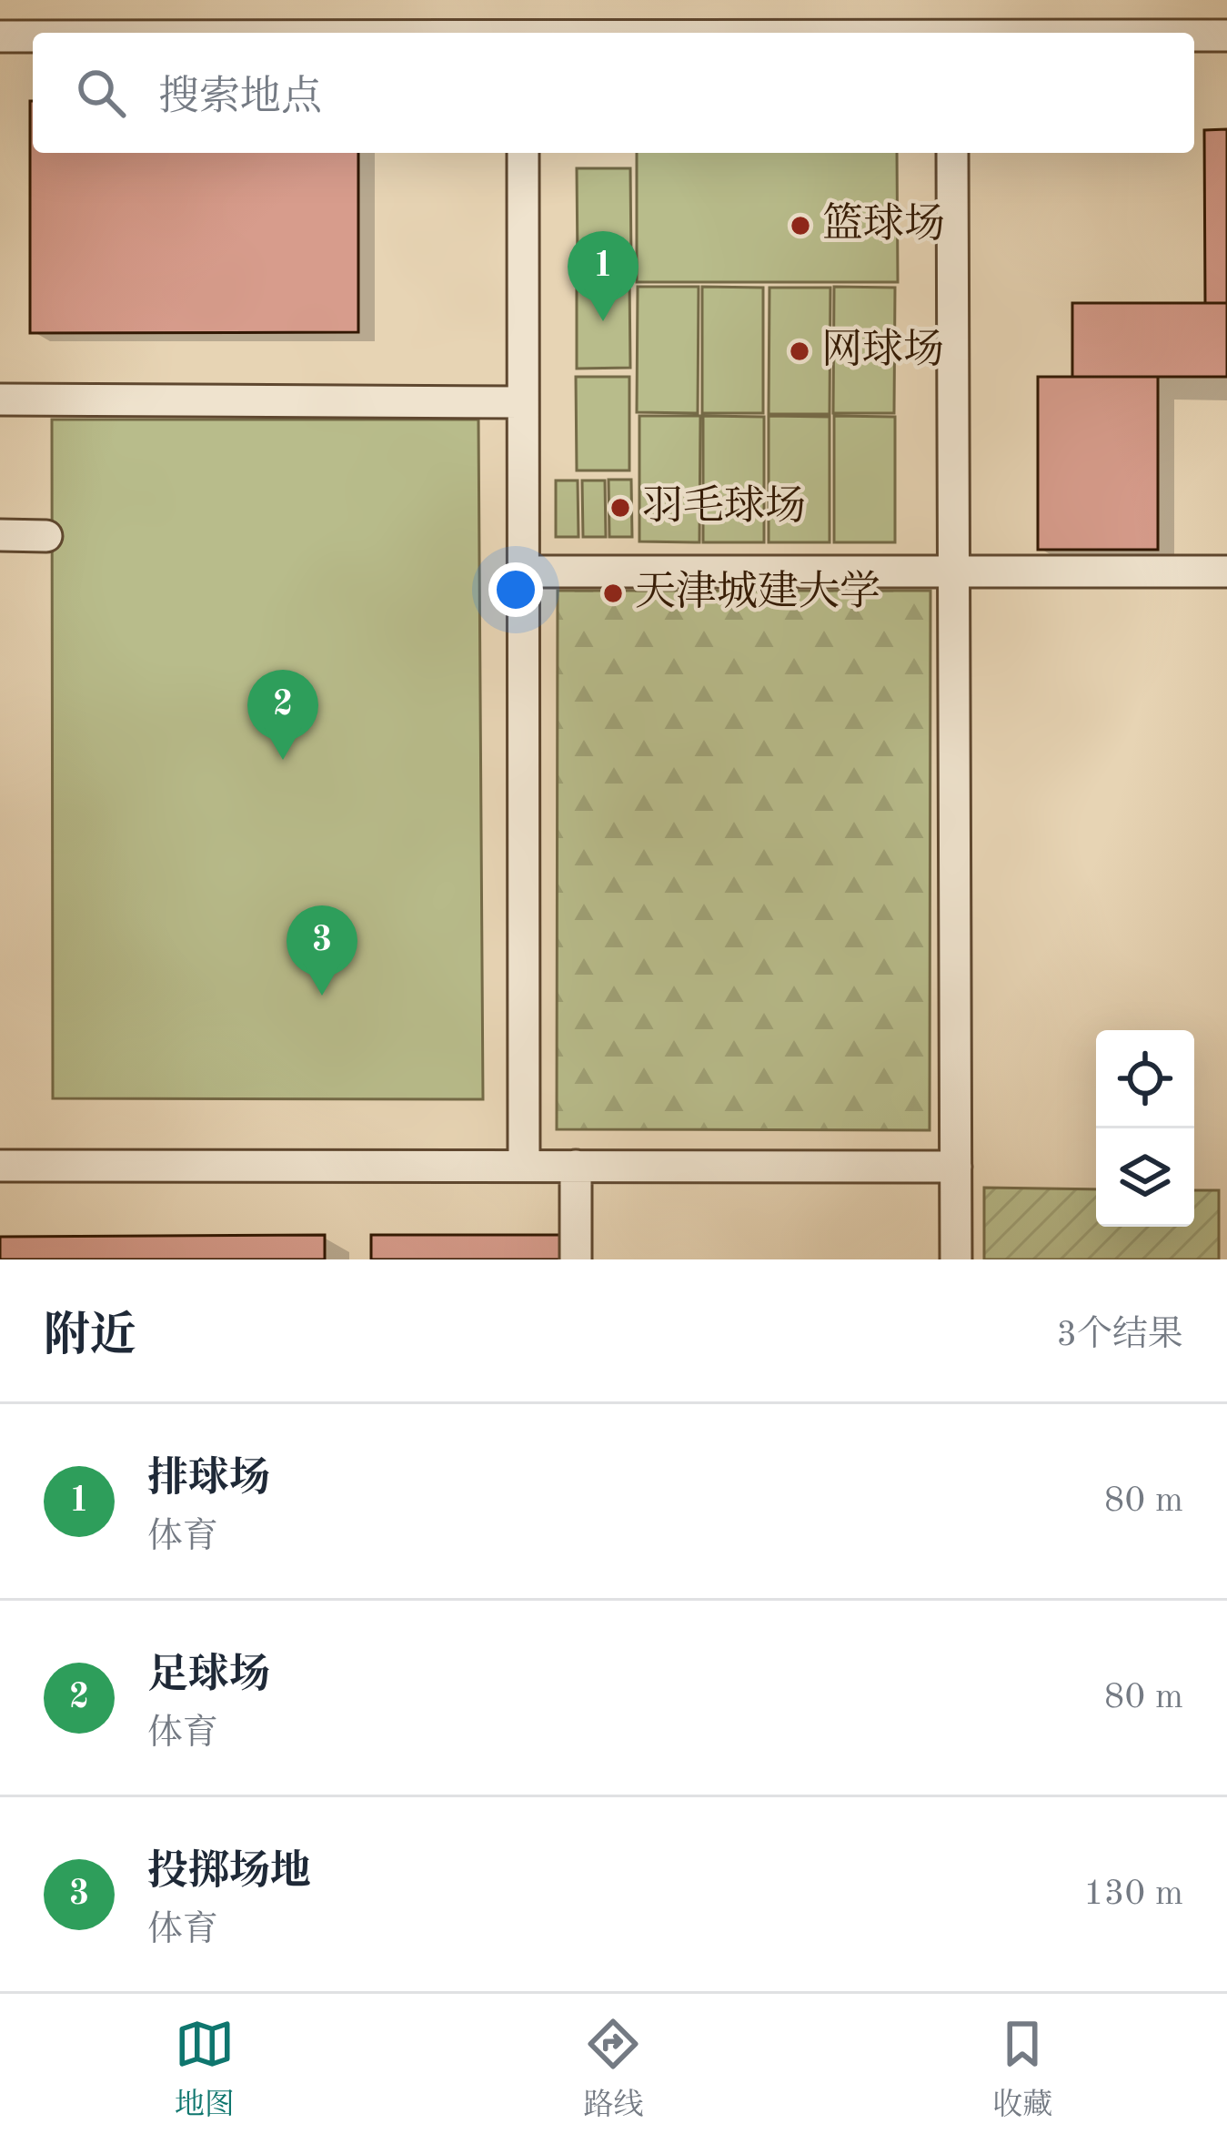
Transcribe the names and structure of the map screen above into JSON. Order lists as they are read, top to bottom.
{
  "places": [
    "篮球场",
    "网球场",
    "羽毛球场",
    "天津城建大学"
  ],
  "page": {
    "search": "搜索地点",
    "pins": ["1", "2", "3"],
    "heading": ["附近", "3个结果"],
    "list": [
      {
        "mark": "1",
        "name": "排球场",
        "note": "体育",
        "value": "80 m"
      },
      {
        "mark": "2",
        "name": "足球场",
        "note": "体育",
        "value": "80 m"
      },
      {
        "mark": "3",
        "name": "投掷场地",
        "note": "体育",
        "value": "130 m"
      }
    ],
    "nav": ["地图", "路线", "收藏"]
  }
}
